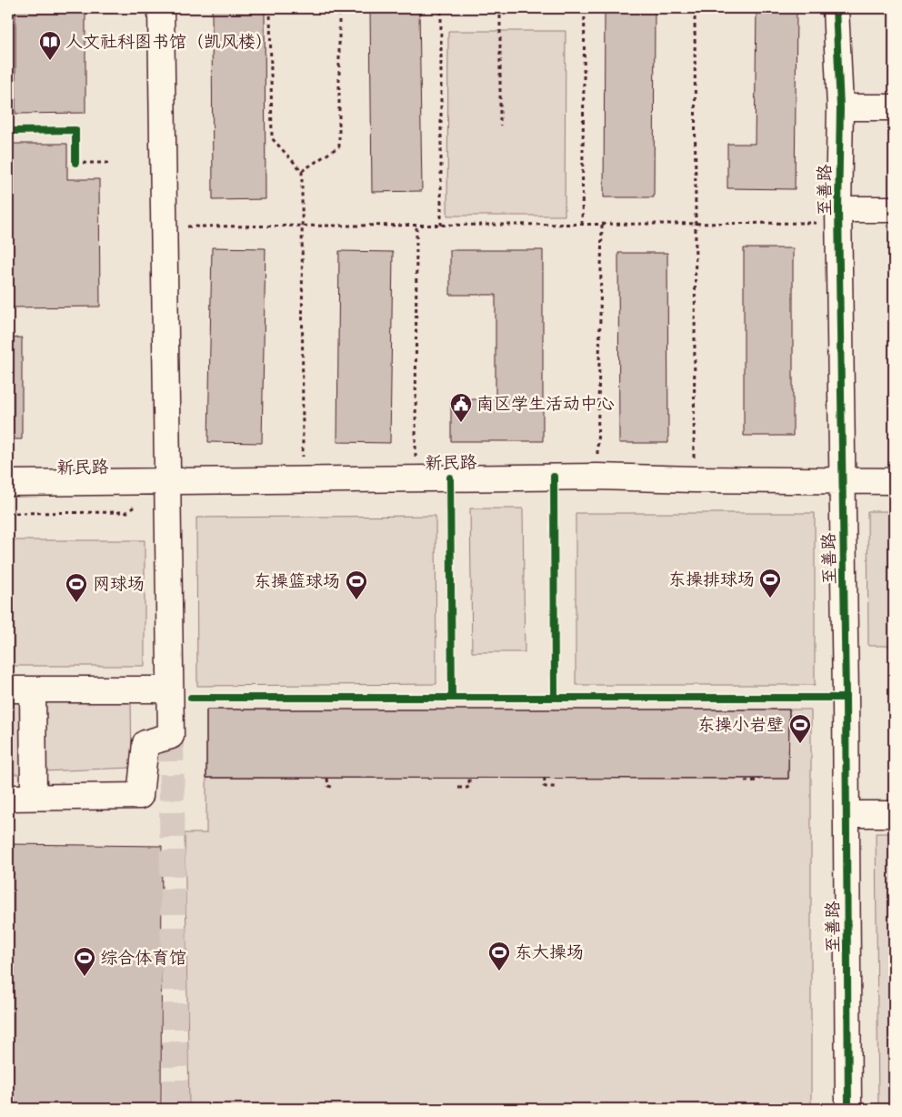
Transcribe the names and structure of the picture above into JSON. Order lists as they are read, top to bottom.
{
  "streets": {
    "street": ["至善路", "新民路"]
  },
  "crossings": [
    ["至善路", "新民路"]
  ],
  "places": {
    "library": ["人文社科图书馆（凯风楼）"],
    "public building": ["南区学生活动中心"],
    "sports": [
      "东操排球场",
      "东操篮球场",
      "网球场",
      "东操小岩壁",
      "东大操场",
      "综合体育馆"
    ]
  }
}
